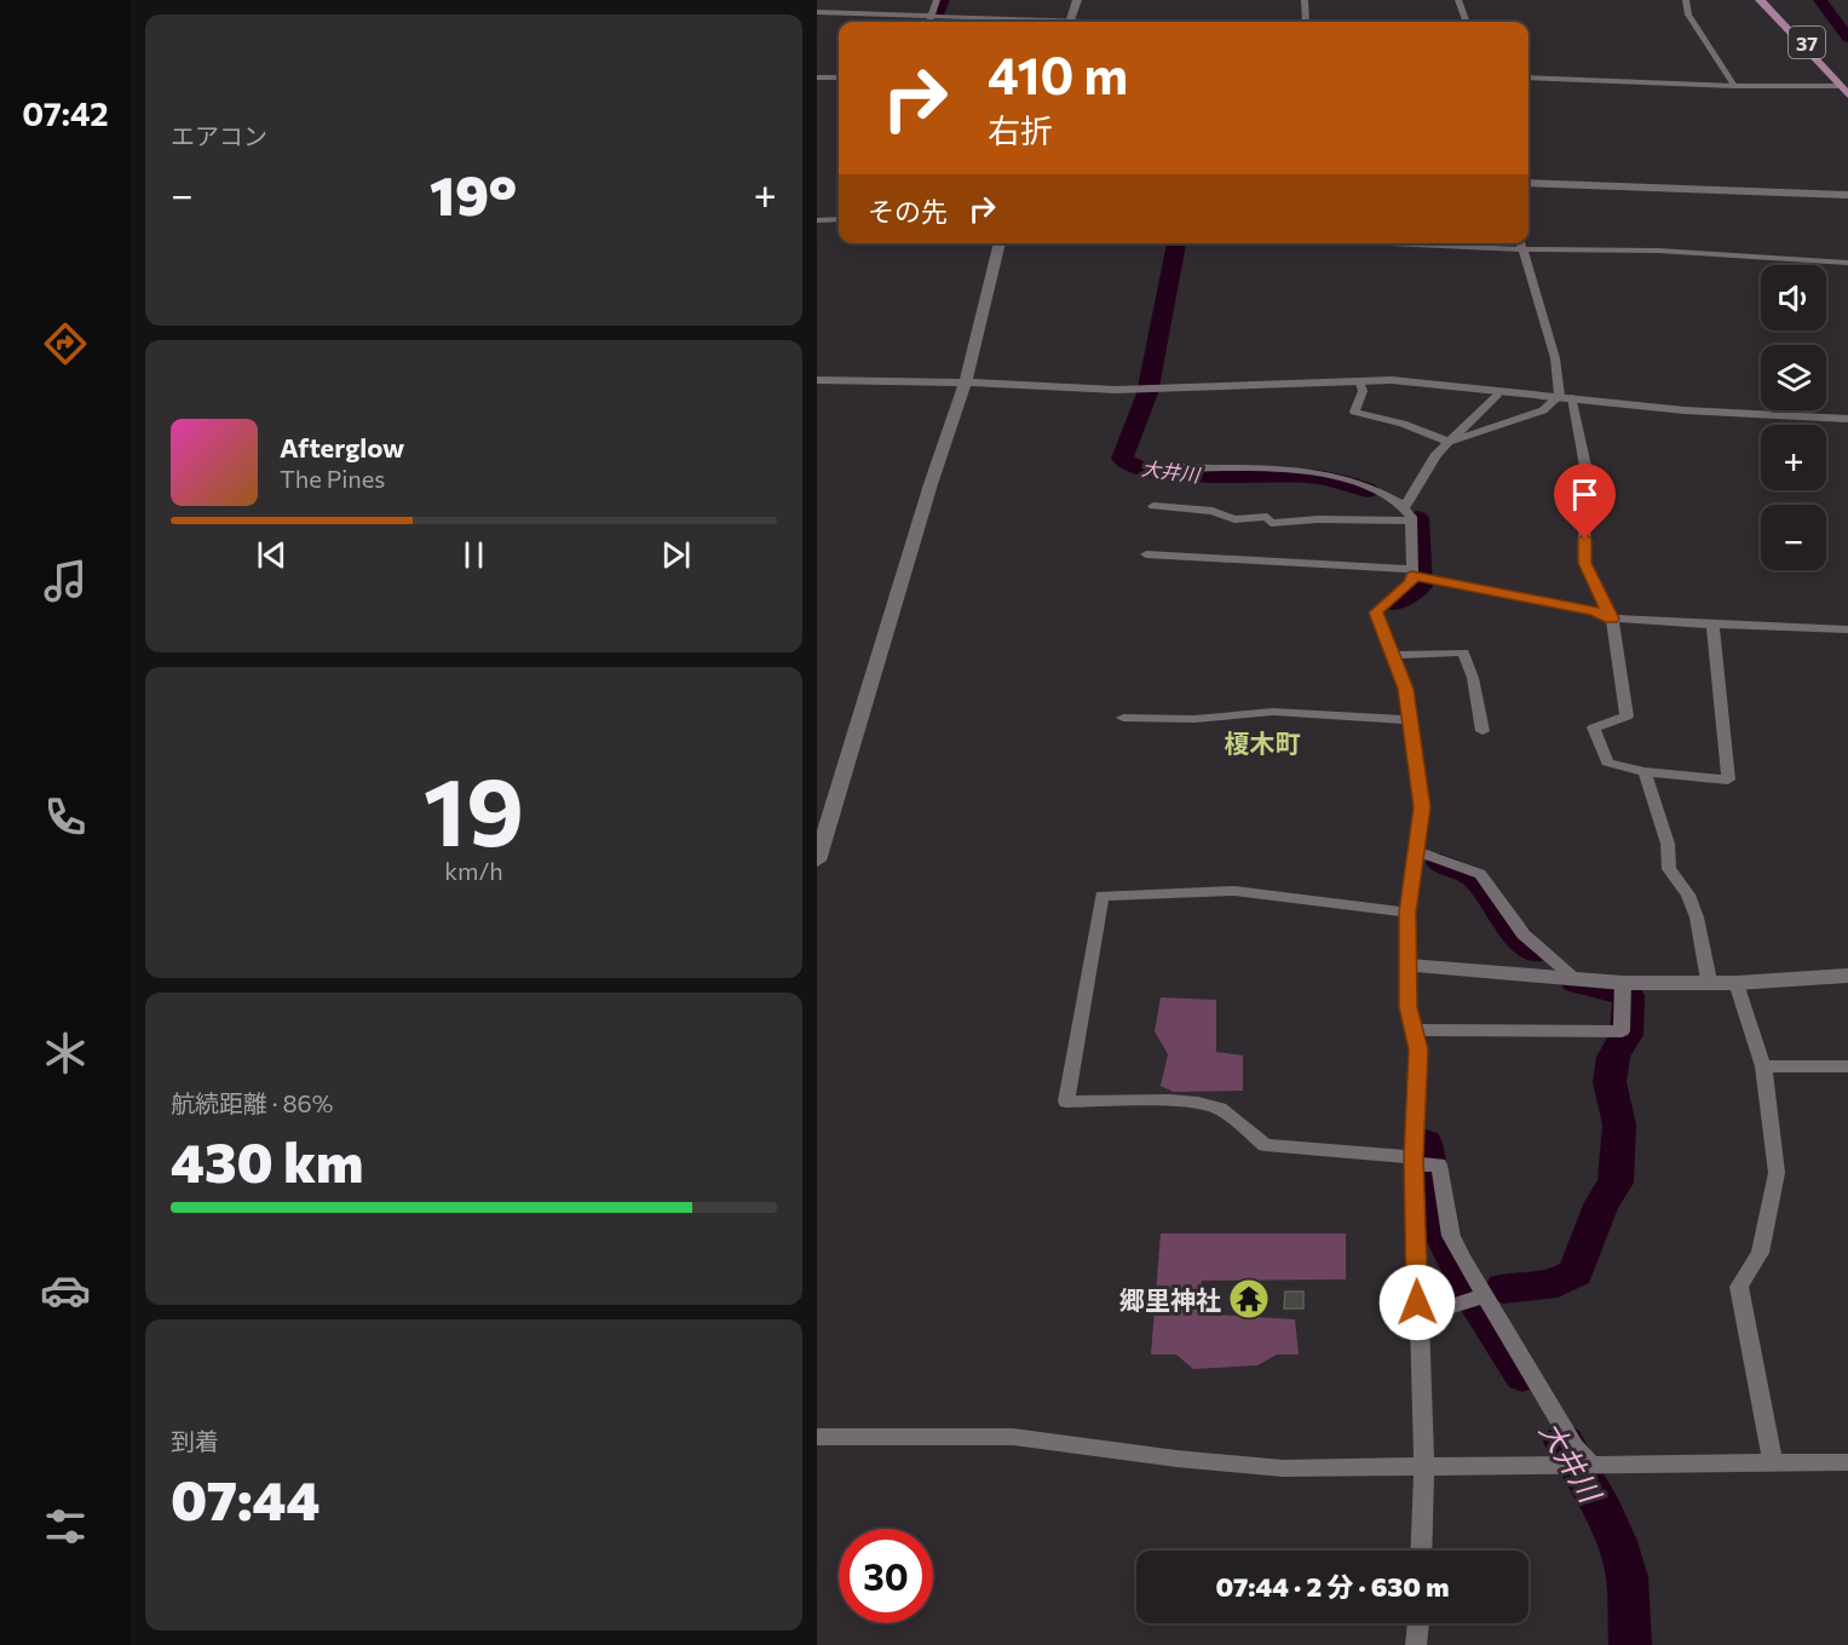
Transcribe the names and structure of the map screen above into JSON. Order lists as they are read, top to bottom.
{
  "streets": {
    "main road": ["37"]
  },
  "districts": ["榎木町"],
  "water": ["大井川"],
  "places": {
    "temple": ["郷里神社"]
  },
  "page": {
    "tabs": "07:42",
    "tile": [
      "エアコン",
      ["19", "km/h"],
      ["航続距離 · 86%", "430 km"],
      ["到着", "07:44"]
    ],
    "turn": ["410 m", "右折"],
    "heat": ["−", "19°", "+"],
    "then": "その先",
    "map_buttons": ["+", "−"],
    "song": ["Afterglow", "The Pines"],
    "limit": "30",
    "trip": "07:44 · 2 分 · 630 m"
  }
}
